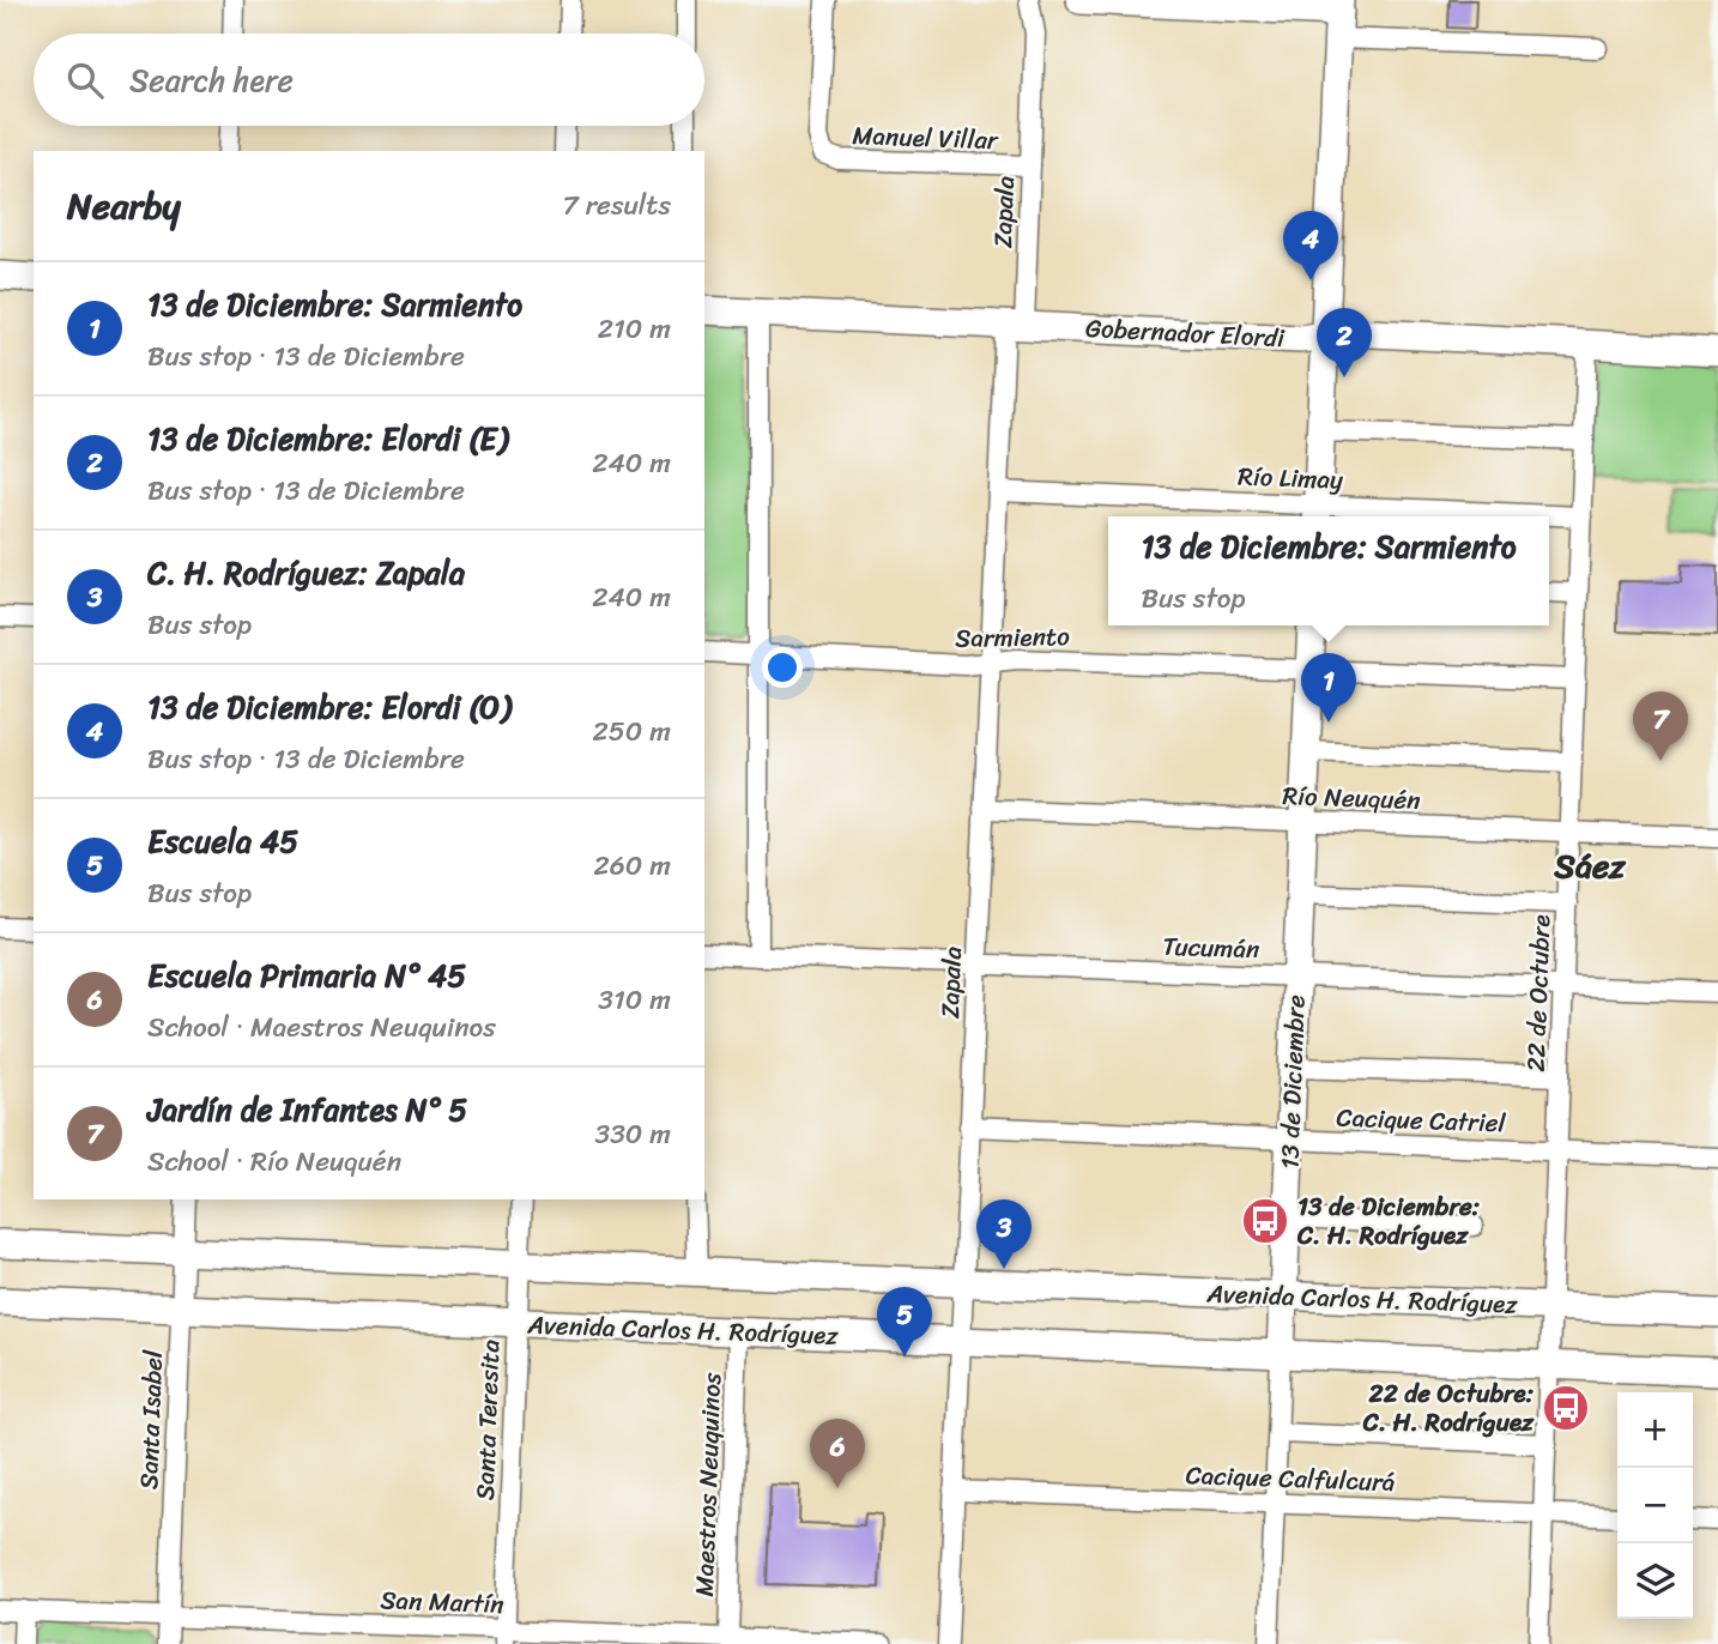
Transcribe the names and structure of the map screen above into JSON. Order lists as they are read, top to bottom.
{
  "streets": {
    "main road": ["Gobernador Elordi", "13 de Diciembre", "Avenida Carlos H. Rodríguez"],
    "street": [
      "Manuel Villar",
      "Zapala",
      "Río Limay",
      "Sarmiento",
      "Río Neuquén",
      "Tucumán",
      "22 de Octubre",
      "Cacique Catriel",
      "Santa Isabel",
      "Santa Teresita",
      "Cacique Calfulcurá",
      "Maestros Neuquinos",
      "San Martín"
    ]
  },
  "crossings": [
    ["Manuel Villar", "Zapala"],
    ["Zapala", "Gobernador Elordi"],
    ["Zapala", "Río Limay"],
    ["Zapala", "Sarmiento"],
    ["Zapala", "Río Neuquén"],
    ["Zapala", "Tucumán"],
    ["Zapala", "Cacique Catriel"],
    ["Zapala", "Avenida Carlos H. Rodríguez"],
    ["Zapala", "Cacique Calfulcurá"],
    ["Gobernador Elordi", "22 de Octubre"],
    ["Río Limay", "22 de Octubre"],
    ["Sarmiento", "22 de Octubre"],
    ["Sarmiento", "13 de Diciembre"],
    ["Río Neuquén", "22 de Octubre"],
    ["Río Neuquén", "13 de Diciembre"],
    ["Tucumán", "22 de Octubre"],
    ["Tucumán", "13 de Diciembre"],
    ["22 de Octubre", "Cacique Catriel"],
    ["22 de Octubre", "Avenida Carlos H. Rodríguez"],
    ["22 de Octubre", "Cacique Calfulcurá"],
    ["13 de Diciembre", "Cacique Catriel"],
    ["13 de Diciembre", "Avenida Carlos H. Rodríguez"],
    ["13 de Diciembre", "Cacique Calfulcurá"],
    ["Avenida Carlos H. Rodríguez", "Santa Isabel"],
    ["Avenida Carlos H. Rodríguez", "Santa Teresita"],
    ["Avenida Carlos H. Rodríguez", "Maestros Neuquinos"],
    ["Santa Isabel", "San Martín"],
    ["Santa Teresita", "San Martín"],
    ["Maestros Neuquinos", "San Martín"]
  ],
  "districts": ["Sáez"],
  "places": {
    "bus stop": ["13 de Diciembre: C. H. Rodríguez", "22 de Octubre: C. H. Rodríguez"]
  },
  "page": {
    "search": "Search here",
    "heading": ["Nearby", "7 results"],
    "pins": [
      "4",
      "2",
      "1",
      "7",
      "3",
      "5",
      "6"
    ],
    "list": [
      {
        "mark": "1",
        "name": "13 de Diciembre: Sarmiento",
        "note": "Bus stop · 13 de Diciembre",
        "value": "210 m"
      },
      {
        "mark": "2",
        "name": "13 de Diciembre: Elordi (E)",
        "note": "Bus stop · 13 de Diciembre",
        "value": "240 m"
      },
      {
        "mark": "3",
        "name": "C. H. Rodríguez: Zapala",
        "note": "Bus stop",
        "value": "240 m"
      },
      {
        "mark": "4",
        "name": "13 de Diciembre: Elordi (O)",
        "note": "Bus stop · 13 de Diciembre",
        "value": "250 m"
      },
      {
        "mark": "5",
        "name": "Escuela 45",
        "note": "Bus stop",
        "value": "260 m"
      },
      {
        "mark": "6",
        "name": "Escuela Primaria N° 45",
        "note": "School · Maestros Neuquinos",
        "value": "310 m"
      },
      {
        "mark": "7",
        "name": "Jardín de Infantes N° 5",
        "note": "School · Río Neuquén",
        "value": "330 m"
      }
    ],
    "popup": ["13 de Diciembre: Sarmiento", "Bus stop"],
    "map_buttons": ["+", "−"]
  }
}
